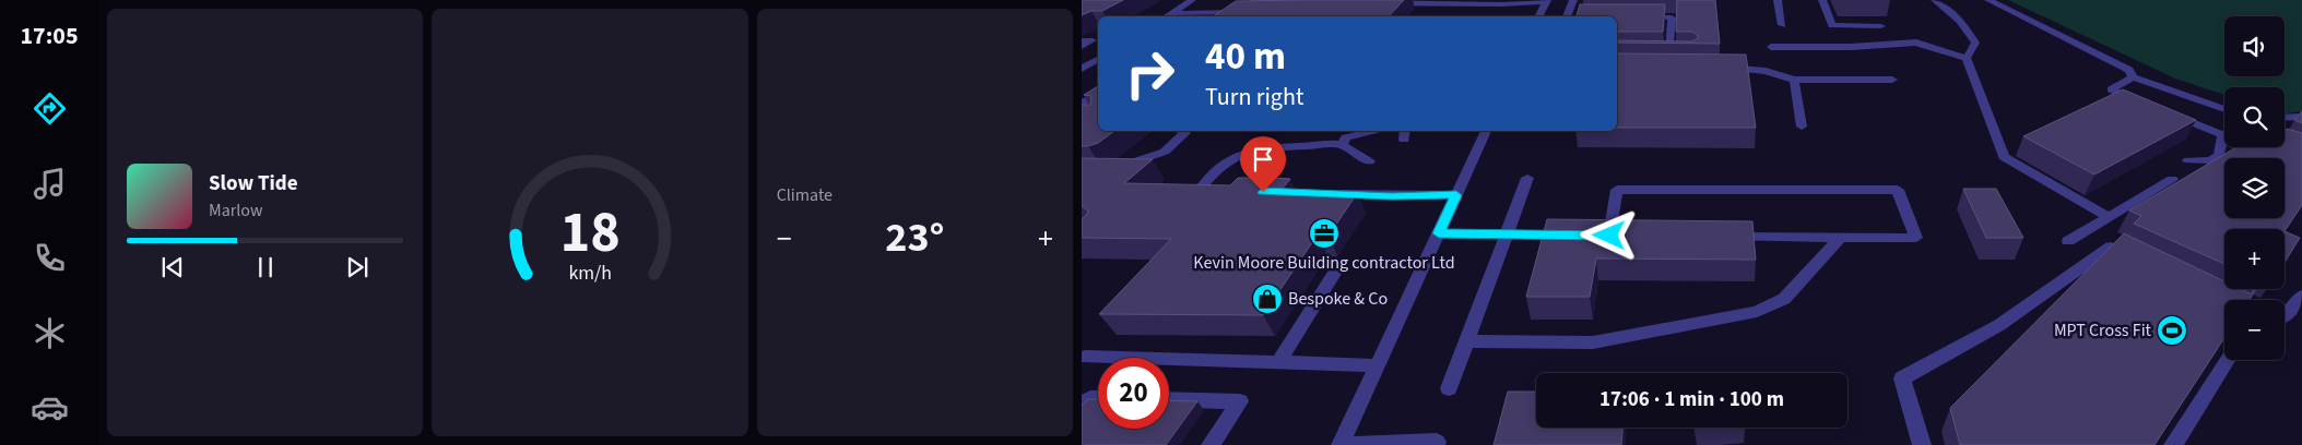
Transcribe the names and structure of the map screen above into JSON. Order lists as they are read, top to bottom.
{
  "places": {
    "office": ["Kevin Moore Building contractor Ltd"],
    "shop": ["Bespoke & Co"],
    "sports": ["MPT Cross Fit"]
  },
  "page": {
    "tabs": "17:05",
    "tile": "Climate",
    "map_buttons": ["+", "−"],
    "turn": ["40 m", "Turn right"],
    "song": ["Slow Tide", "Marlow"],
    "heat": ["−", "23°", "+"],
    "limit": "20",
    "trip": "17:06 · 1 min · 100 m",
    "gauge": ["18", "km/h"]
  }
}
